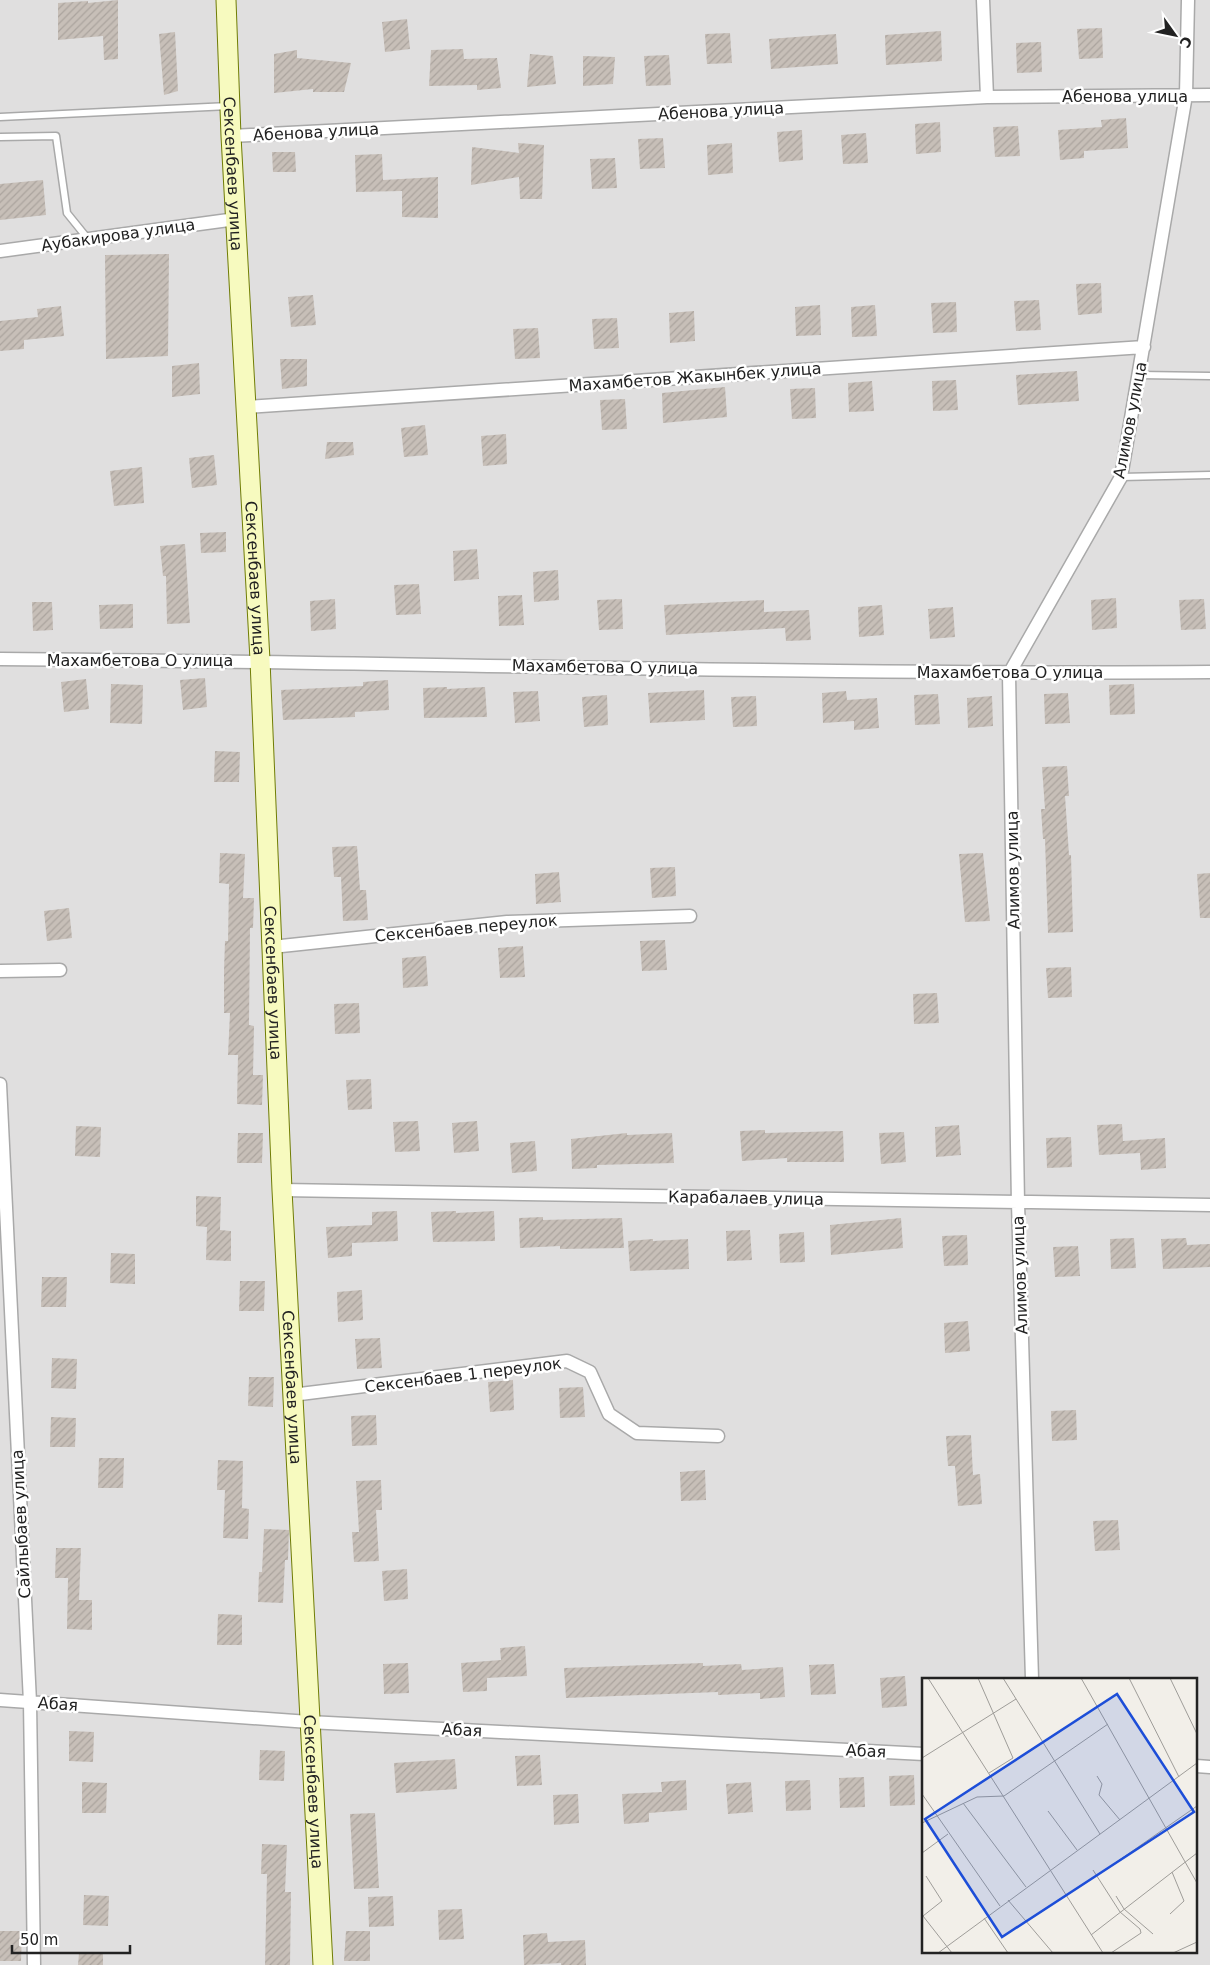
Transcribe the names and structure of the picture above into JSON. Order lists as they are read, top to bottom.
{
  "streets": {
    "street": [
      "Абенова улица",
      "Сексенбаев улица",
      "Аубакирова улица",
      "Махамбетов Жакынбек улица",
      "Алимов улица",
      "Махамбетова О улица",
      "Сексенбаев переулок",
      "Карабалаев улица",
      "Сексенбаев 1 переулок",
      "Сайлыбаев улица",
      "Абая"
    ]
  },
  "crossings": [
    ["Абенова улица", "Сексенбаев улица"],
    ["Абенова улица", "Алимов улица"],
    ["Сексенбаев улица", "Аубакирова улица"],
    ["Сексенбаев улица", "Махамбетов Жакынбек улица"],
    ["Сексенбаев улица", "Махамбетова О улица"],
    ["Сексенбаев улица", "Сексенбаев переулок"],
    ["Сексенбаев улица", "Карабалаев улица"],
    ["Сексенбаев улица", "Сексенбаев 1 переулок"],
    ["Сексенбаев улица", "Абая"],
    ["Махамбетов Жакынбек улица", "Алимов улица"],
    ["Алимов улица", "Махамбетова О улица"],
    ["Алимов улица", "Карабалаев улица"],
    ["Сайлыбаев улица", "Абая"]
  ],
  "scale_bar": "50 m",
  "north": "bottom right"
}
